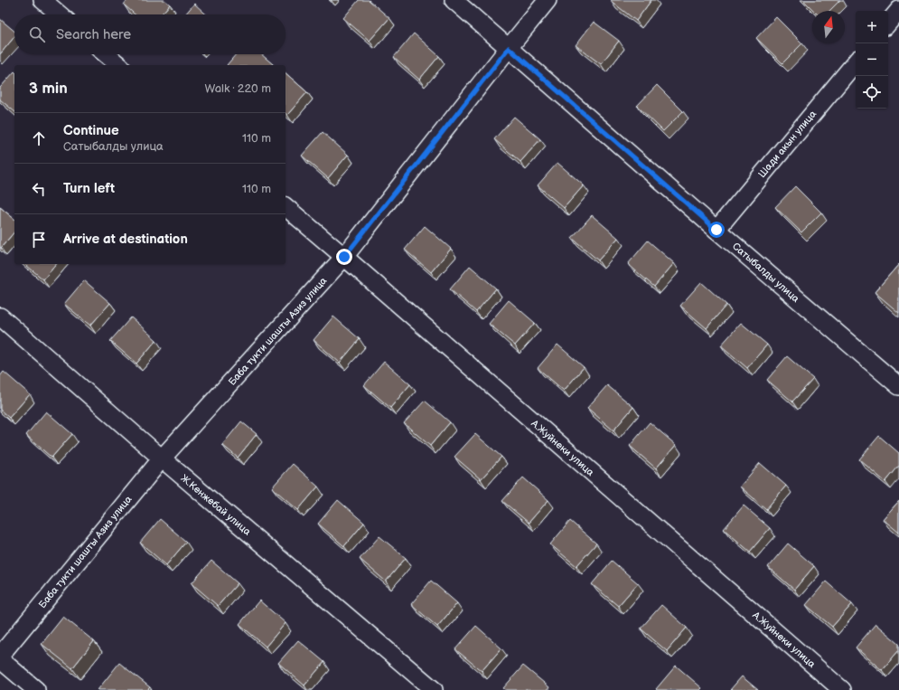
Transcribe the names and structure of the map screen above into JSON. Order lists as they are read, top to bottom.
{
  "streets": {
    "street": [
      "Шади акын улица",
      "Сатыбалды улица",
      "Баба тукти шашты Азиз улица",
      "А.Жуйнеки улица",
      "Ж.Кенжебай улица"
    ]
  },
  "crossings": [
    ["Шади акын улица", "Сатыбалды улица"],
    ["Сатыбалды улица", "Баба тукти шашты Азиз улица"],
    ["Баба тукти шашты Азиз улица", "А.Жуйнеки улица"],
    ["Баба тукти шашты Азиз улица", "Ж.Кенжебай улица"]
  ],
  "north": "top",
  "page": {
    "map_buttons": ["+", "−"],
    "search": "Search here",
    "heading": ["3 min", "Walk · 220 m"],
    "list": [
      ["Continue", "Сатыбалды улица", "110 m"],
      ["Turn left", "110 m"],
      "Arrive at destination"
    ]
  }
}
